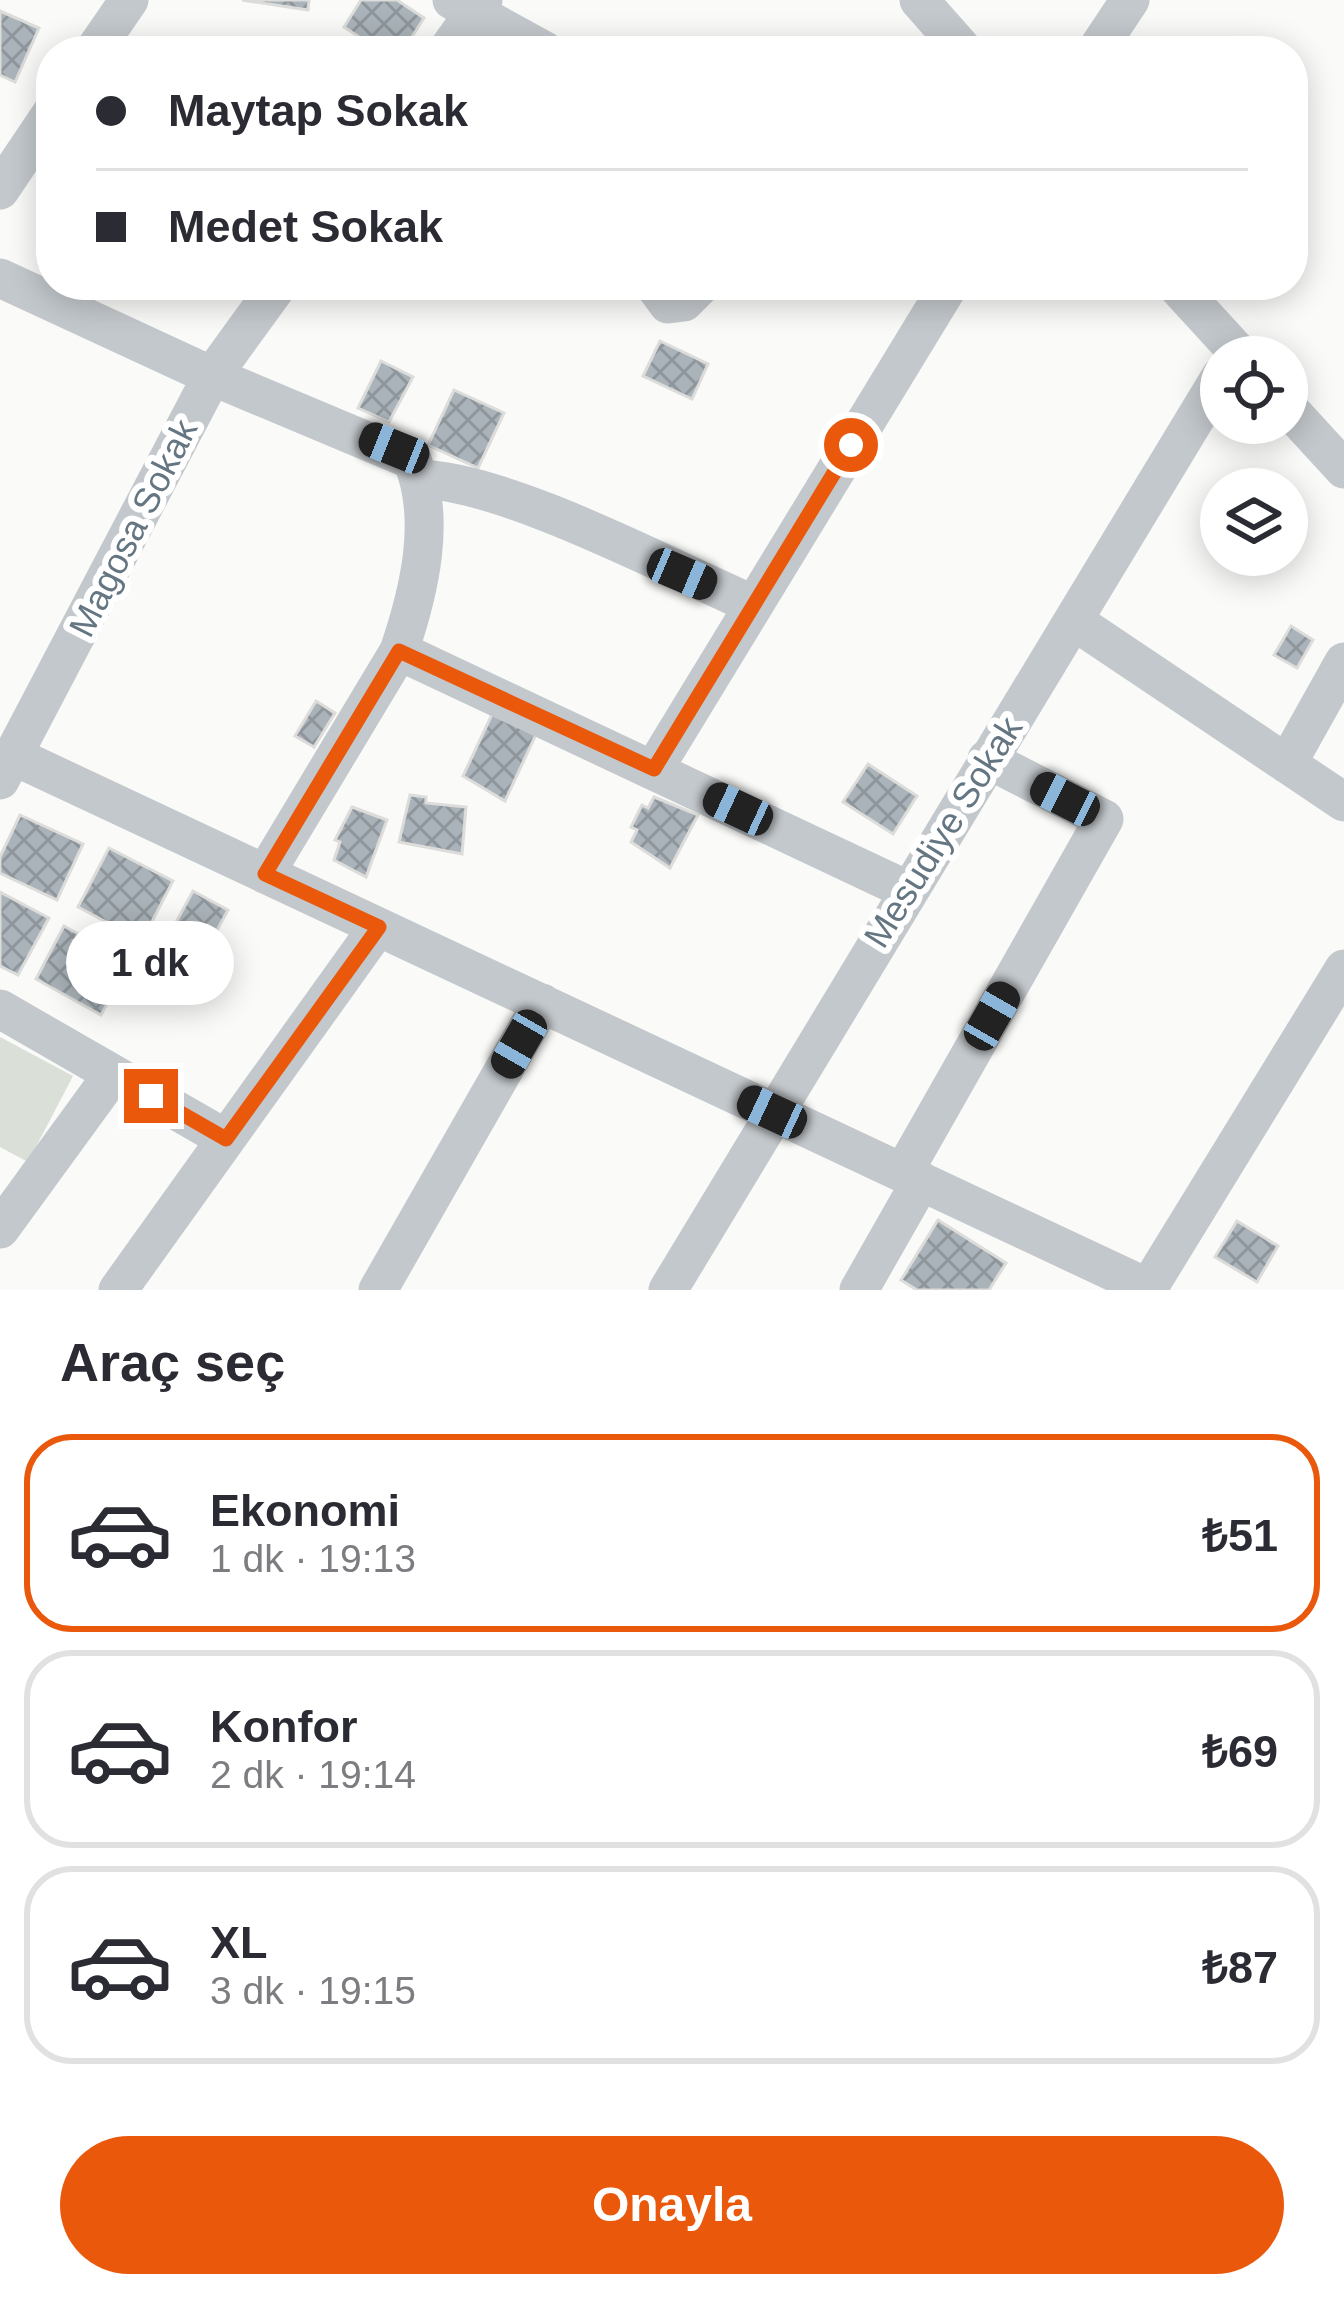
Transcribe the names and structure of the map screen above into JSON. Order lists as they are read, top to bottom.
{
  "streets": {
    "street": ["Magosa Sokak", "Mesudiye Sokak"]
  },
  "page": {
    "banner": ["Maytap Sokak", "Medet Sokak"],
    "bubble": "1 dk",
    "heading": "Araç seç",
    "list": [
      {
        "name": "Ekonomi",
        "note": "1 dk · 19:13",
        "value": "₺51"
      },
      {
        "name": "Konfor",
        "note": "2 dk · 19:14",
        "value": "₺69"
      },
      {
        "name": "XL",
        "note": "3 dk · 19:15",
        "value": "₺87"
      }
    ],
    "buttons": "Onayla"
  }
}
